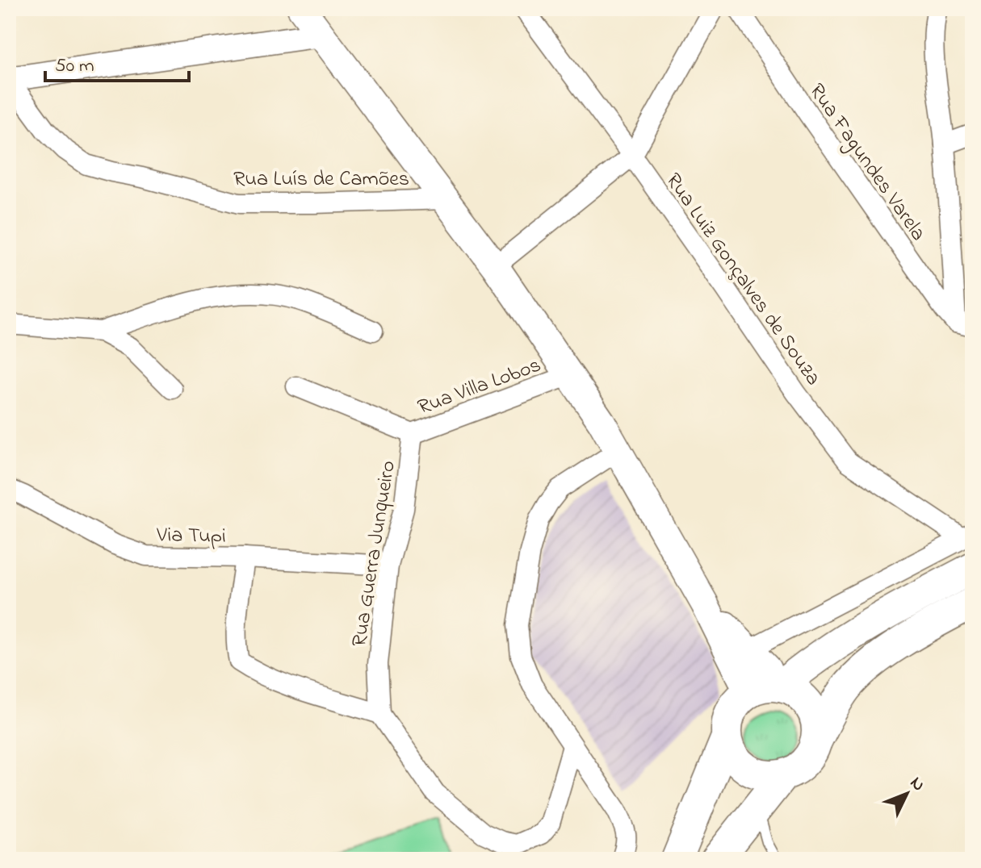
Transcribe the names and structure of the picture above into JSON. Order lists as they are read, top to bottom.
{
  "streets": {
    "street": [
      "Rua Fagundes Varela",
      "Rua Luís de Camões",
      "Rua Luiz Gonçalves de Souza",
      "Rua Villa Lobos",
      "Via Tupi",
      "Rua Guerra Junqueiro"
    ]
  },
  "crossings": [
    ["Rua Villa Lobos", "Rua Guerra Junqueiro"],
    ["Via Tupi", "Rua Guerra Junqueiro"]
  ],
  "scale_bar": "50 m",
  "north": "top right"
}
